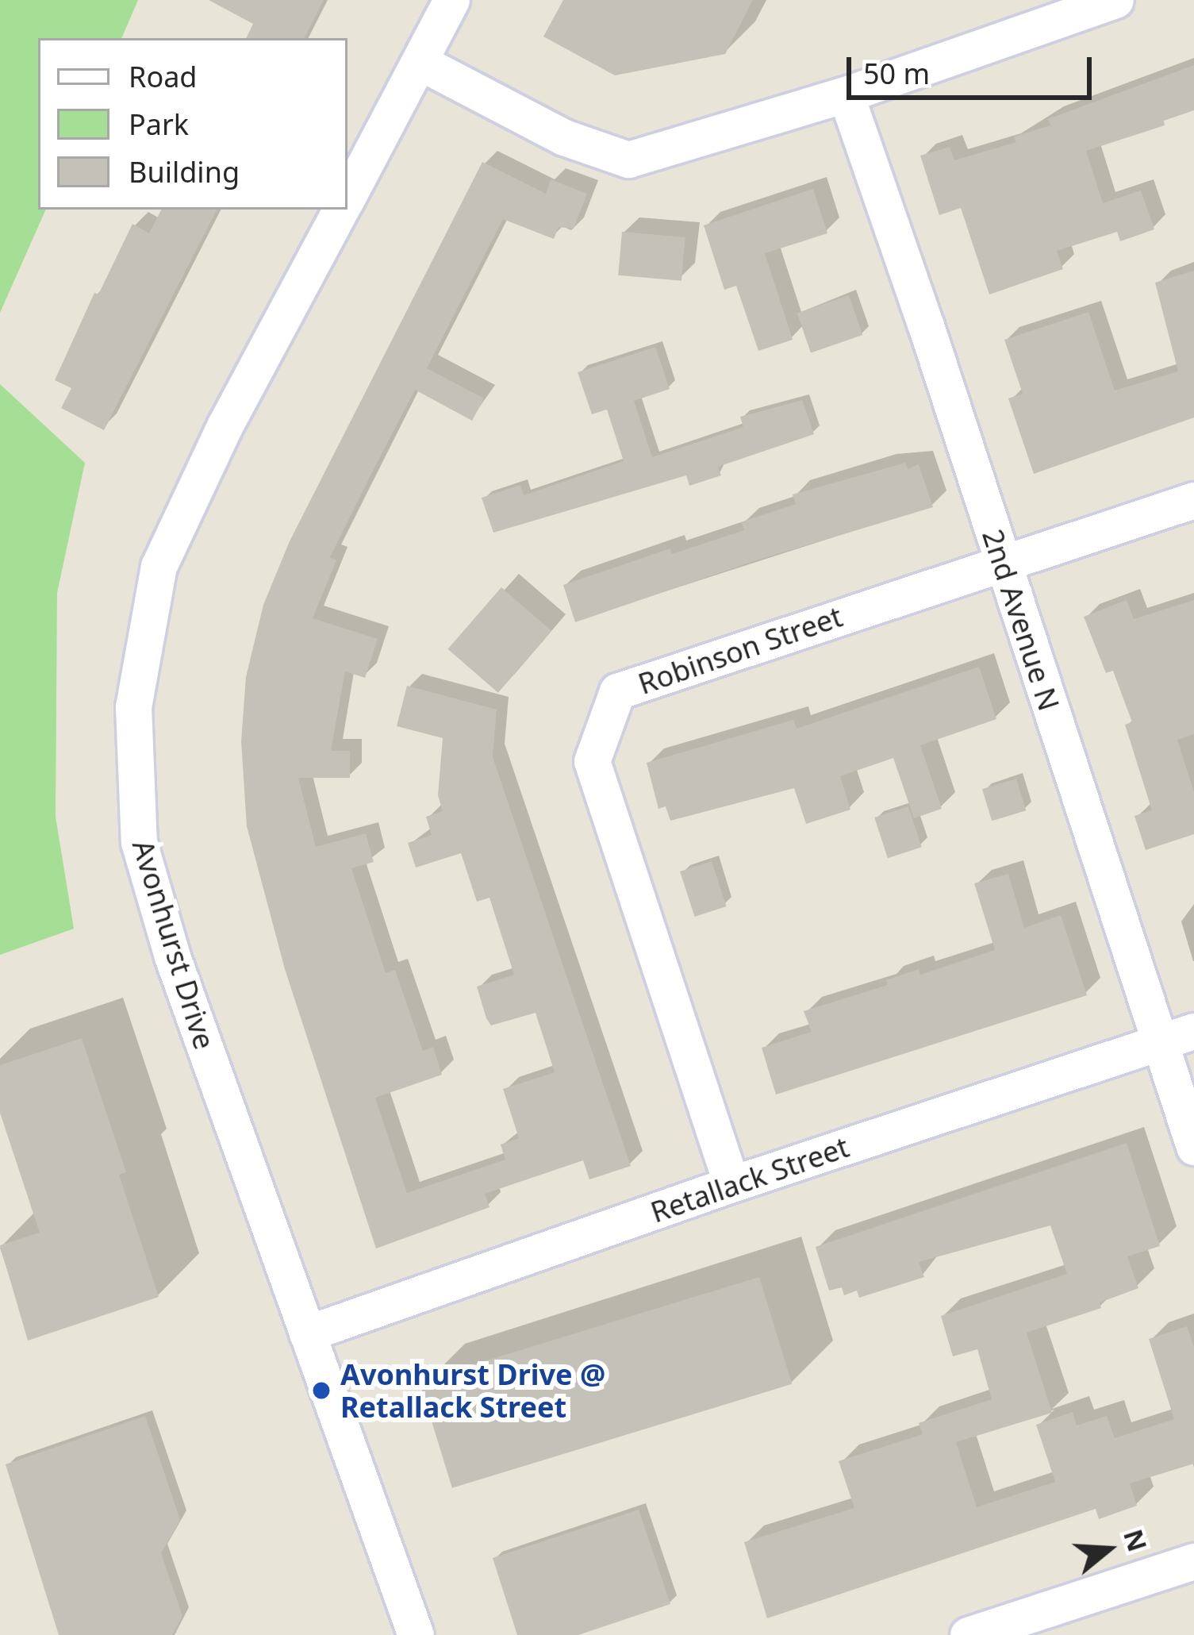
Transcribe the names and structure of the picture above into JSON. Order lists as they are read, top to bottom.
{
  "streets": {
    "street": [
      "2nd Avenue N",
      "Robinson Street",
      "Avonhurst Drive",
      "Retallack Street"
    ]
  },
  "crossings": [
    ["2nd Avenue N", "Robinson Street"],
    ["2nd Avenue N", "Retallack Street"],
    ["Robinson Street", "Retallack Street"],
    ["Avonhurst Drive", "Retallack Street"]
  ],
  "places": ["Avonhurst Drive @ Retallack Street"],
  "legend": ["Road", "Park", "Building"],
  "scale_bar": "50 m",
  "north": "right"
}
